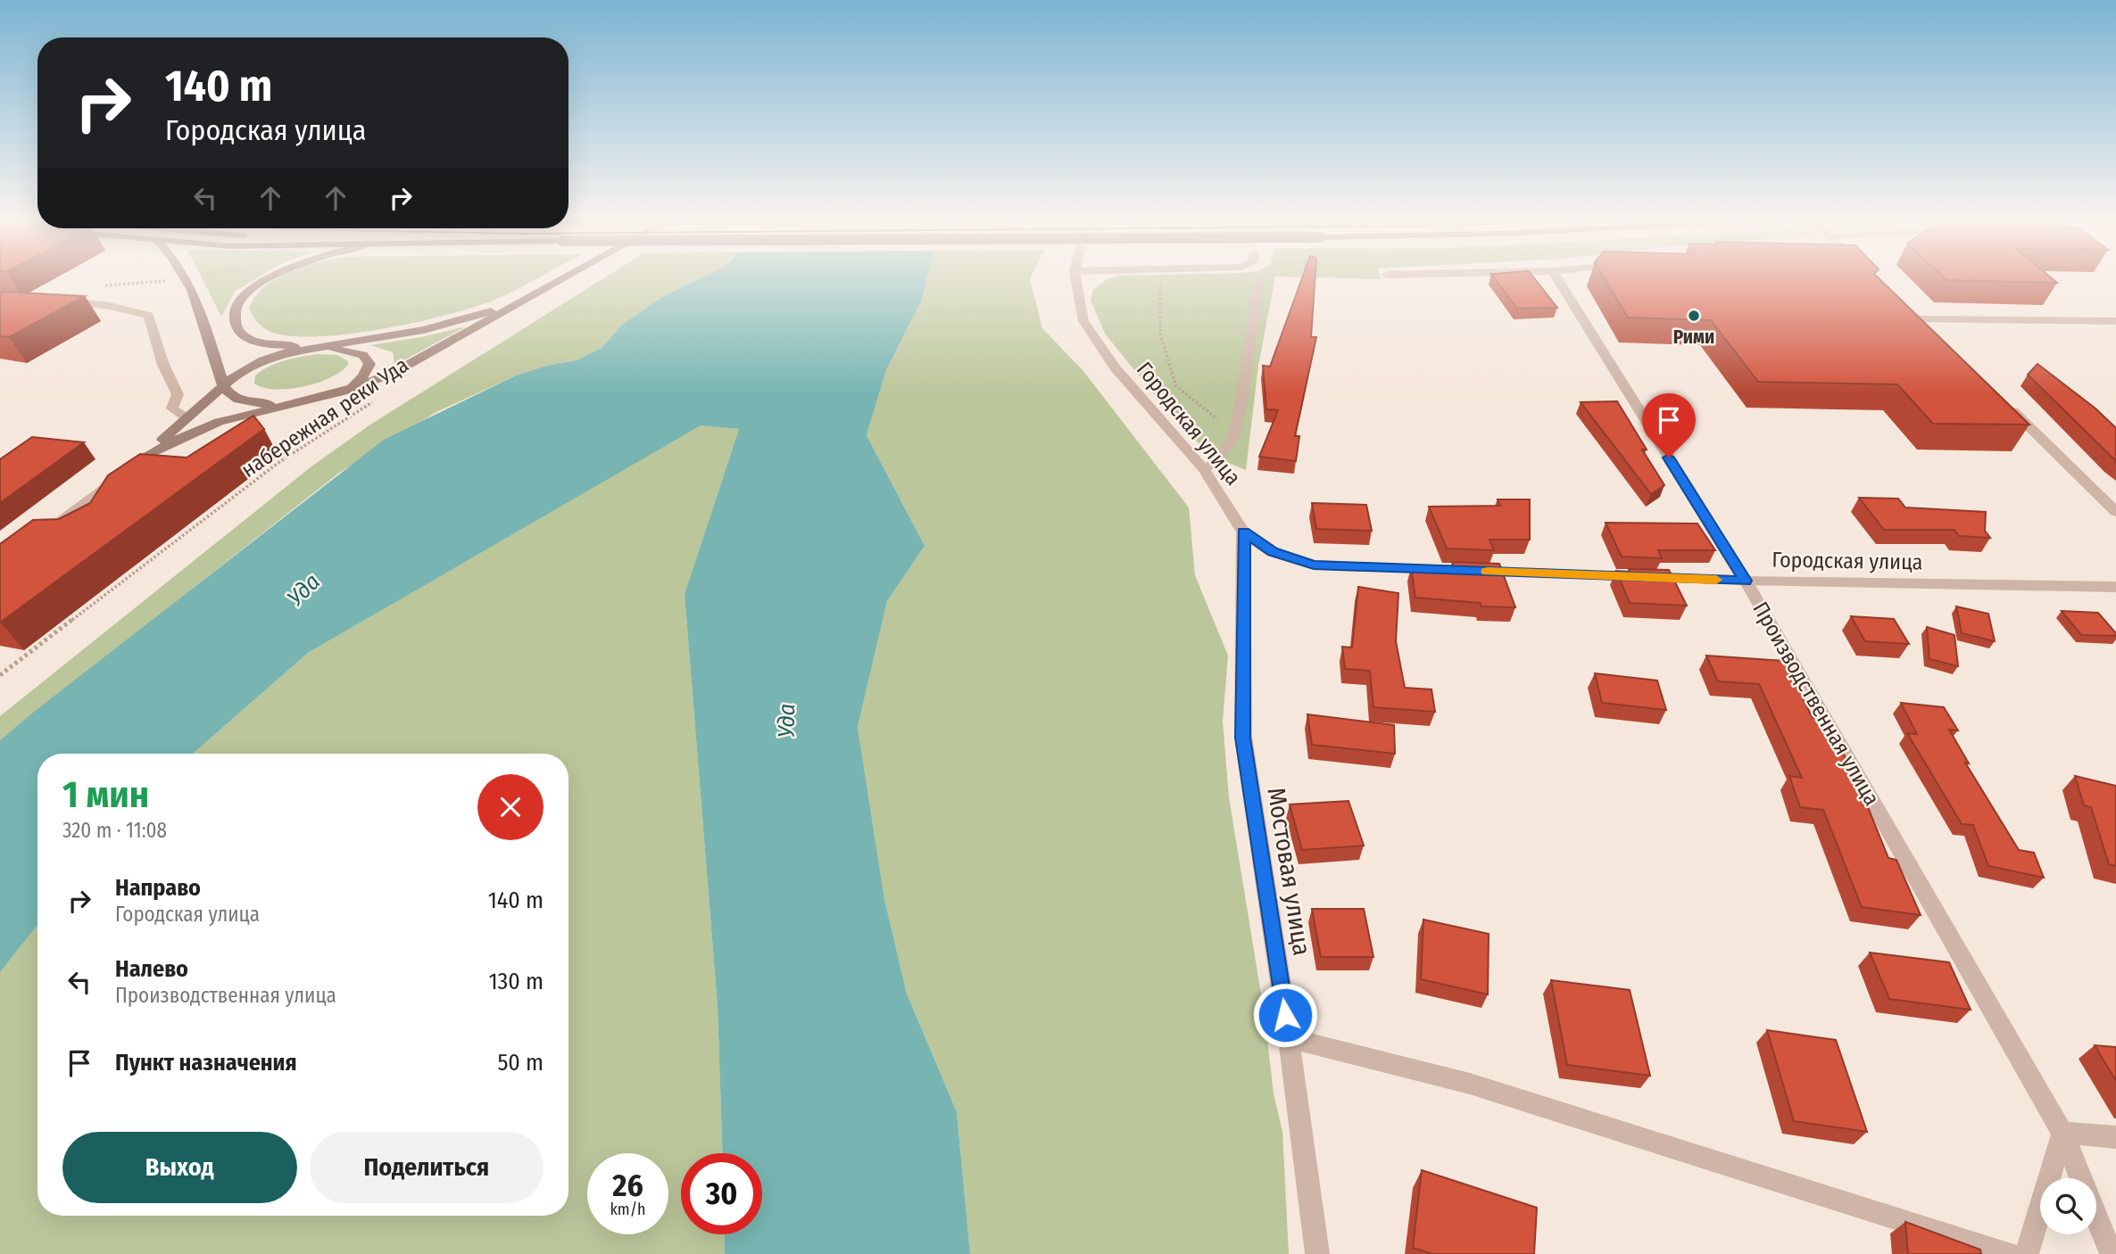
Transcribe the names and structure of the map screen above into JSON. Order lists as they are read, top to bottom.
{
  "streets": {
    "street": ["Городская улица", "Производственная улица", "Мостовая улица"],
    "path": ["набережная реки Уда"]
  },
  "crossings": [
    ["Городская улица", "Производственная улица"],
    ["Городская улица", "Мостовая улица"]
  ],
  "water": ["Уда"],
  "places": ["Рими"],
  "page": {
    "turn": ["140 m", "Городская улица"],
    "heading": ["1 мин", "320 m · 11:08"],
    "list": [
      {
        "name": "Направо",
        "note": "Городская улица",
        "value": "140 m"
      },
      {
        "name": "Налево",
        "note": "Производственная улица",
        "value": "130 m"
      },
      {
        "name": "Пункт назначения",
        "value": "50 m"
      }
    ],
    "buttons": ["Выход", "Поделиться"],
    "speed": "26 km/h",
    "limit": "30"
  }
}
